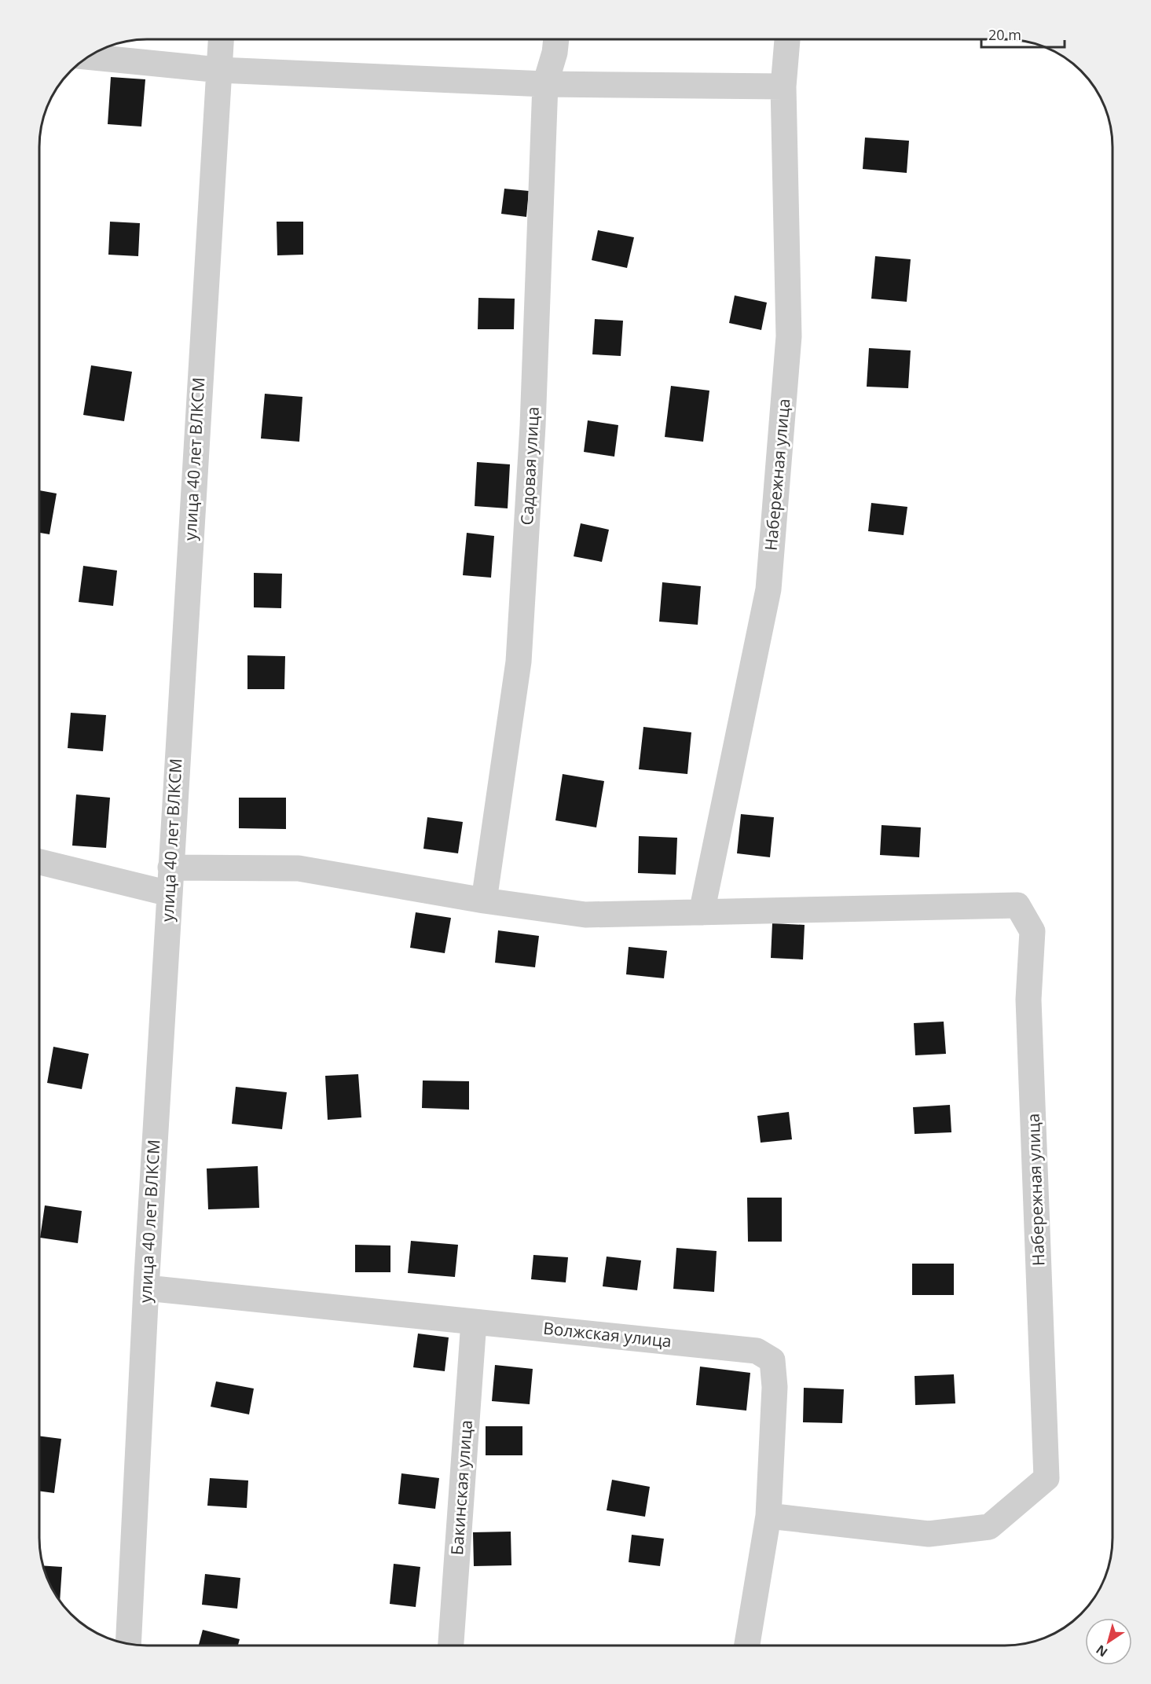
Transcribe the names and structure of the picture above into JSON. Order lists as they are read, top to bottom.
{
  "streets": {
    "street": [
      "улица 40 лет ВЛКСМ",
      "Садовая улица",
      "Набережная улица",
      "Волжская улица",
      "Бакинская улица"
    ]
  },
  "crossings": [
    ["улица 40 лет ВЛКСМ", "Волжская улица"],
    ["Набережная улица", "Волжская улица"],
    ["Волжская улица", "Бакинская улица"]
  ],
  "scale_bar": "20 m",
  "north": "bottom left"
}
